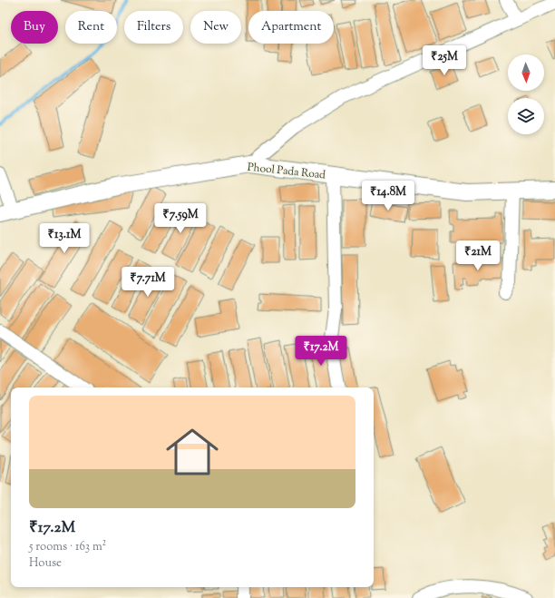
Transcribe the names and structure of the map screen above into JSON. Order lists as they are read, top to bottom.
{
  "streets": {
    "street": ["Phool Pada Road"]
  },
  "north": "bottom",
  "page": {
    "chip": [
      "Buy",
      "Rent",
      "Filters",
      "New",
      "Apartment"
    ],
    "price": [
      "₹25M",
      "₹14.8M",
      "₹7.59M",
      "₹13.1M",
      "₹21M",
      "₹7.71M",
      "₹17.2M"
    ],
    "list": [
      {
        "name": "₹17.2M",
        "note": "5 rooms · 163 m² · House"
      }
    ]
  }
}
